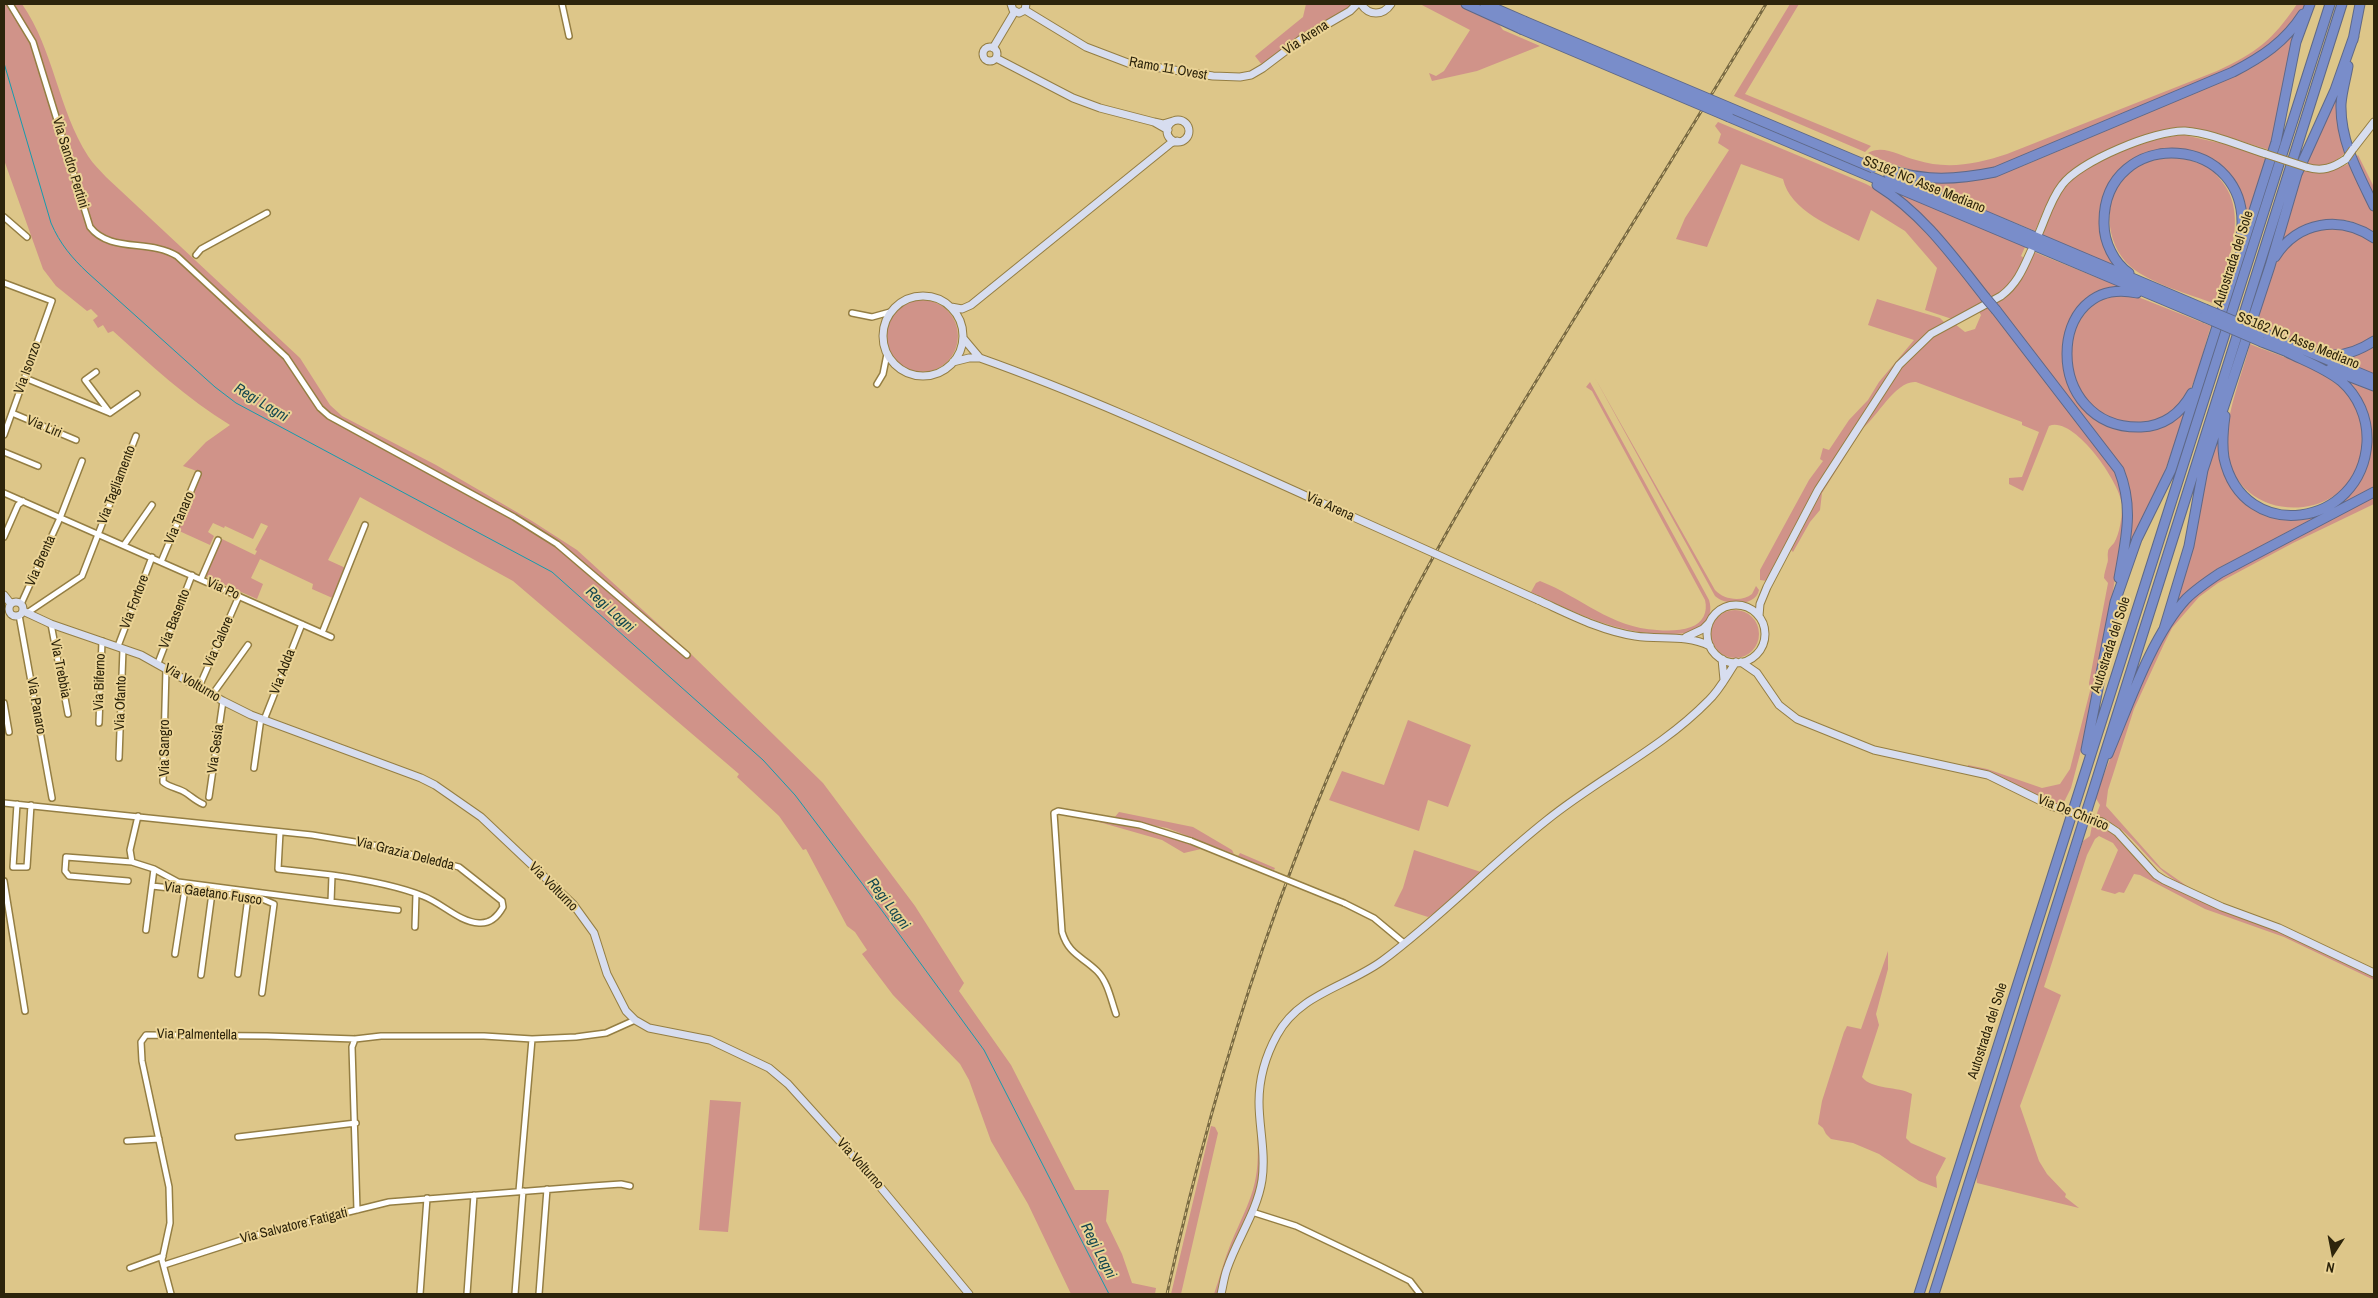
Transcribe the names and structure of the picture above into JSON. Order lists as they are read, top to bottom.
{
  "streets": {
    "highway": ["SS162 NC Asse Mediano", "Autostrada del Sole"],
    "street": [
      "Via Arena",
      "Ramo 11 Ovest",
      "Via Sandro Pertini",
      "Via Isonzo",
      "Via Liri",
      "Via Tagliamento",
      "Via Tanaro",
      "Via Brenta",
      "Via Po",
      "Via Fortore",
      "Via Basento",
      "Via Calore",
      "Via Trebbia",
      "Via Adda",
      "Via Biferno",
      "Via Volturno",
      "Via Ofanto",
      "Via Panaro",
      "Via Sangro",
      "Via Sesia",
      "Via De Chirico",
      "Via Grazia Deledda",
      "Via Gaetano Fusco",
      "Via Palmentella",
      "Via Salvatore Fatigati"
    ]
  },
  "crossings": [
    ["Via Arena", "Ramo 11 Ovest"],
    ["Via Arena", "Via De Chirico"],
    ["Via Isonzo", "Via Liri"],
    ["Via Tagliamento", "Via Brenta"],
    ["Via Tagliamento", "Via Po"],
    ["Via Tagliamento", "Via Volturno"],
    ["Via Tagliamento", "Via Panaro"],
    ["Via Tanaro", "Via Po"],
    ["Via Brenta", "Via Po"],
    ["Via Brenta", "Via Volturno"],
    ["Via Brenta", "Via Panaro"],
    ["Via Po", "Via Fortore"],
    ["Via Po", "Via Basento"],
    ["Via Po", "Via Calore"],
    ["Via Po", "Via Adda"],
    ["Via Fortore", "Via Volturno"],
    ["Via Fortore", "Via Ofanto"],
    ["Via Basento", "Via Volturno"],
    ["Via Calore", "Via Volturno"],
    ["Via Trebbia", "Via Volturno"],
    ["Via Adda", "Via Volturno"],
    ["Via Biferno", "Via Volturno"],
    ["Via Volturno", "Via Ofanto"],
    ["Via Volturno", "Via Panaro"],
    ["Via Volturno", "Via Sangro"],
    ["Via Volturno", "Via Sesia"],
    ["Via Volturno", "Via Palmentella"],
    ["Via Palmentella", "Via Salvatore Fatigati"]
  ],
  "water": ["Regi Lagni"],
  "north": "bottom"
}
